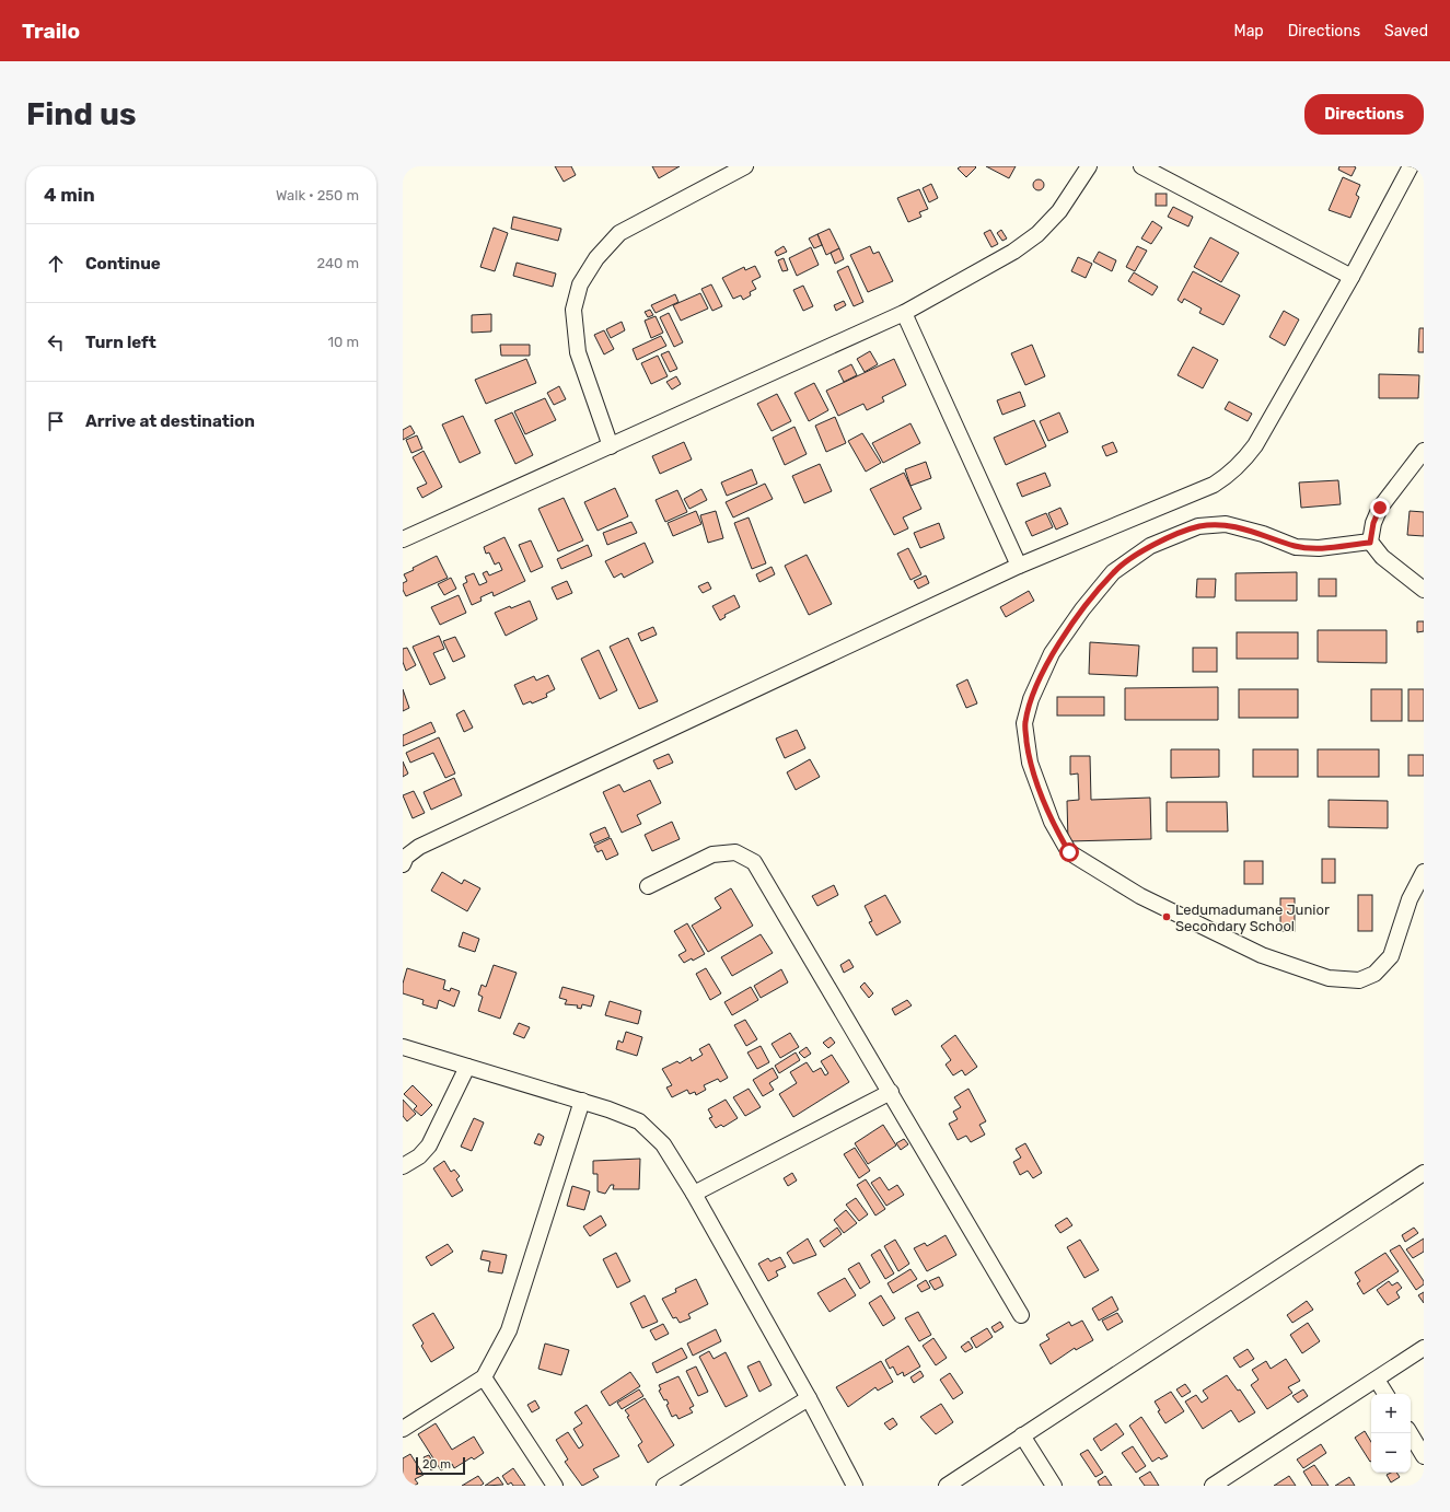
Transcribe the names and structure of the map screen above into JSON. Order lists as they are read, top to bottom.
{
  "places": ["Ledumadumane Junior Secondary School"],
  "scale_bar": "20 m",
  "page": {
    "header": "Trailo",
    "nav": ["Map", "Directions", "Saved"],
    "buttons": "Directions",
    "title": "Find us",
    "heading": ["4 min", "Walk · 250 m"],
    "list": [
      ["Continue", "240 m"],
      ["Turn left", "10 m"],
      "Arrive at destination"
    ],
    "map_buttons": ["+", "−"],
    "scale": "20 m"
  }
}
